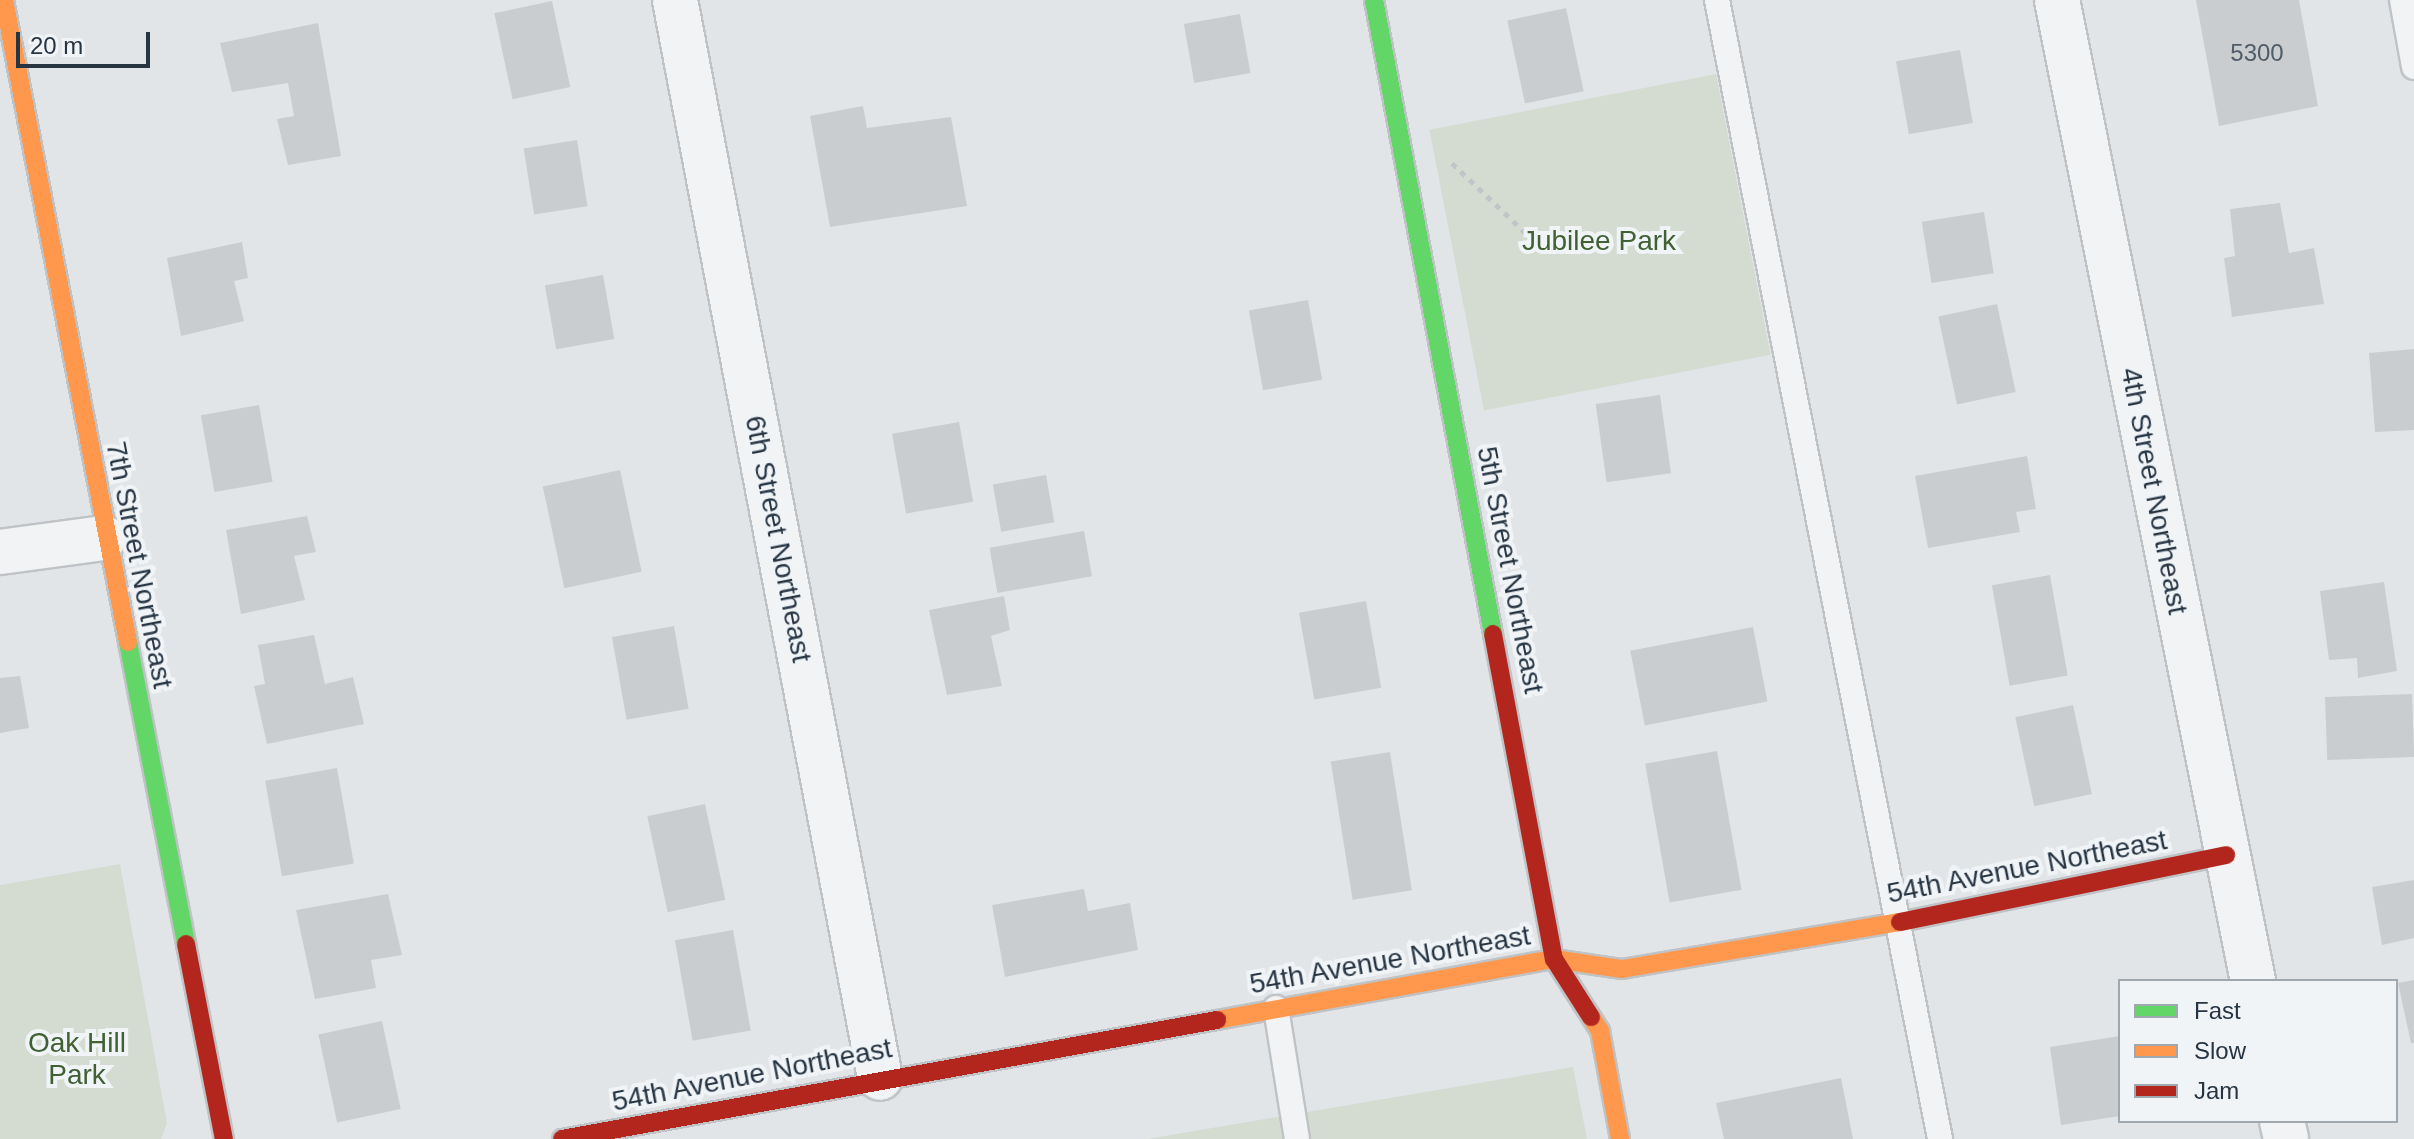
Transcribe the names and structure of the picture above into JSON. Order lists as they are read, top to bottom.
{
  "streets": {
    "street": [
      "4th Street Northeast",
      "6th Street Northeast",
      "7th Street Northeast",
      "5th Street Northeast",
      "54th Avenue Northeast"
    ]
  },
  "crossings": [
    ["4th Street Northeast", "54th Avenue Northeast"],
    ["6th Street Northeast", "54th Avenue Northeast"],
    ["5th Street Northeast", "54th Avenue Northeast"]
  ],
  "parks": ["Jubilee Park", "Oak Hill Park"],
  "house_numbers": ["5300"],
  "legend": ["Fast", "Slow", "Jam"],
  "scale_bar": "20 m"
}
